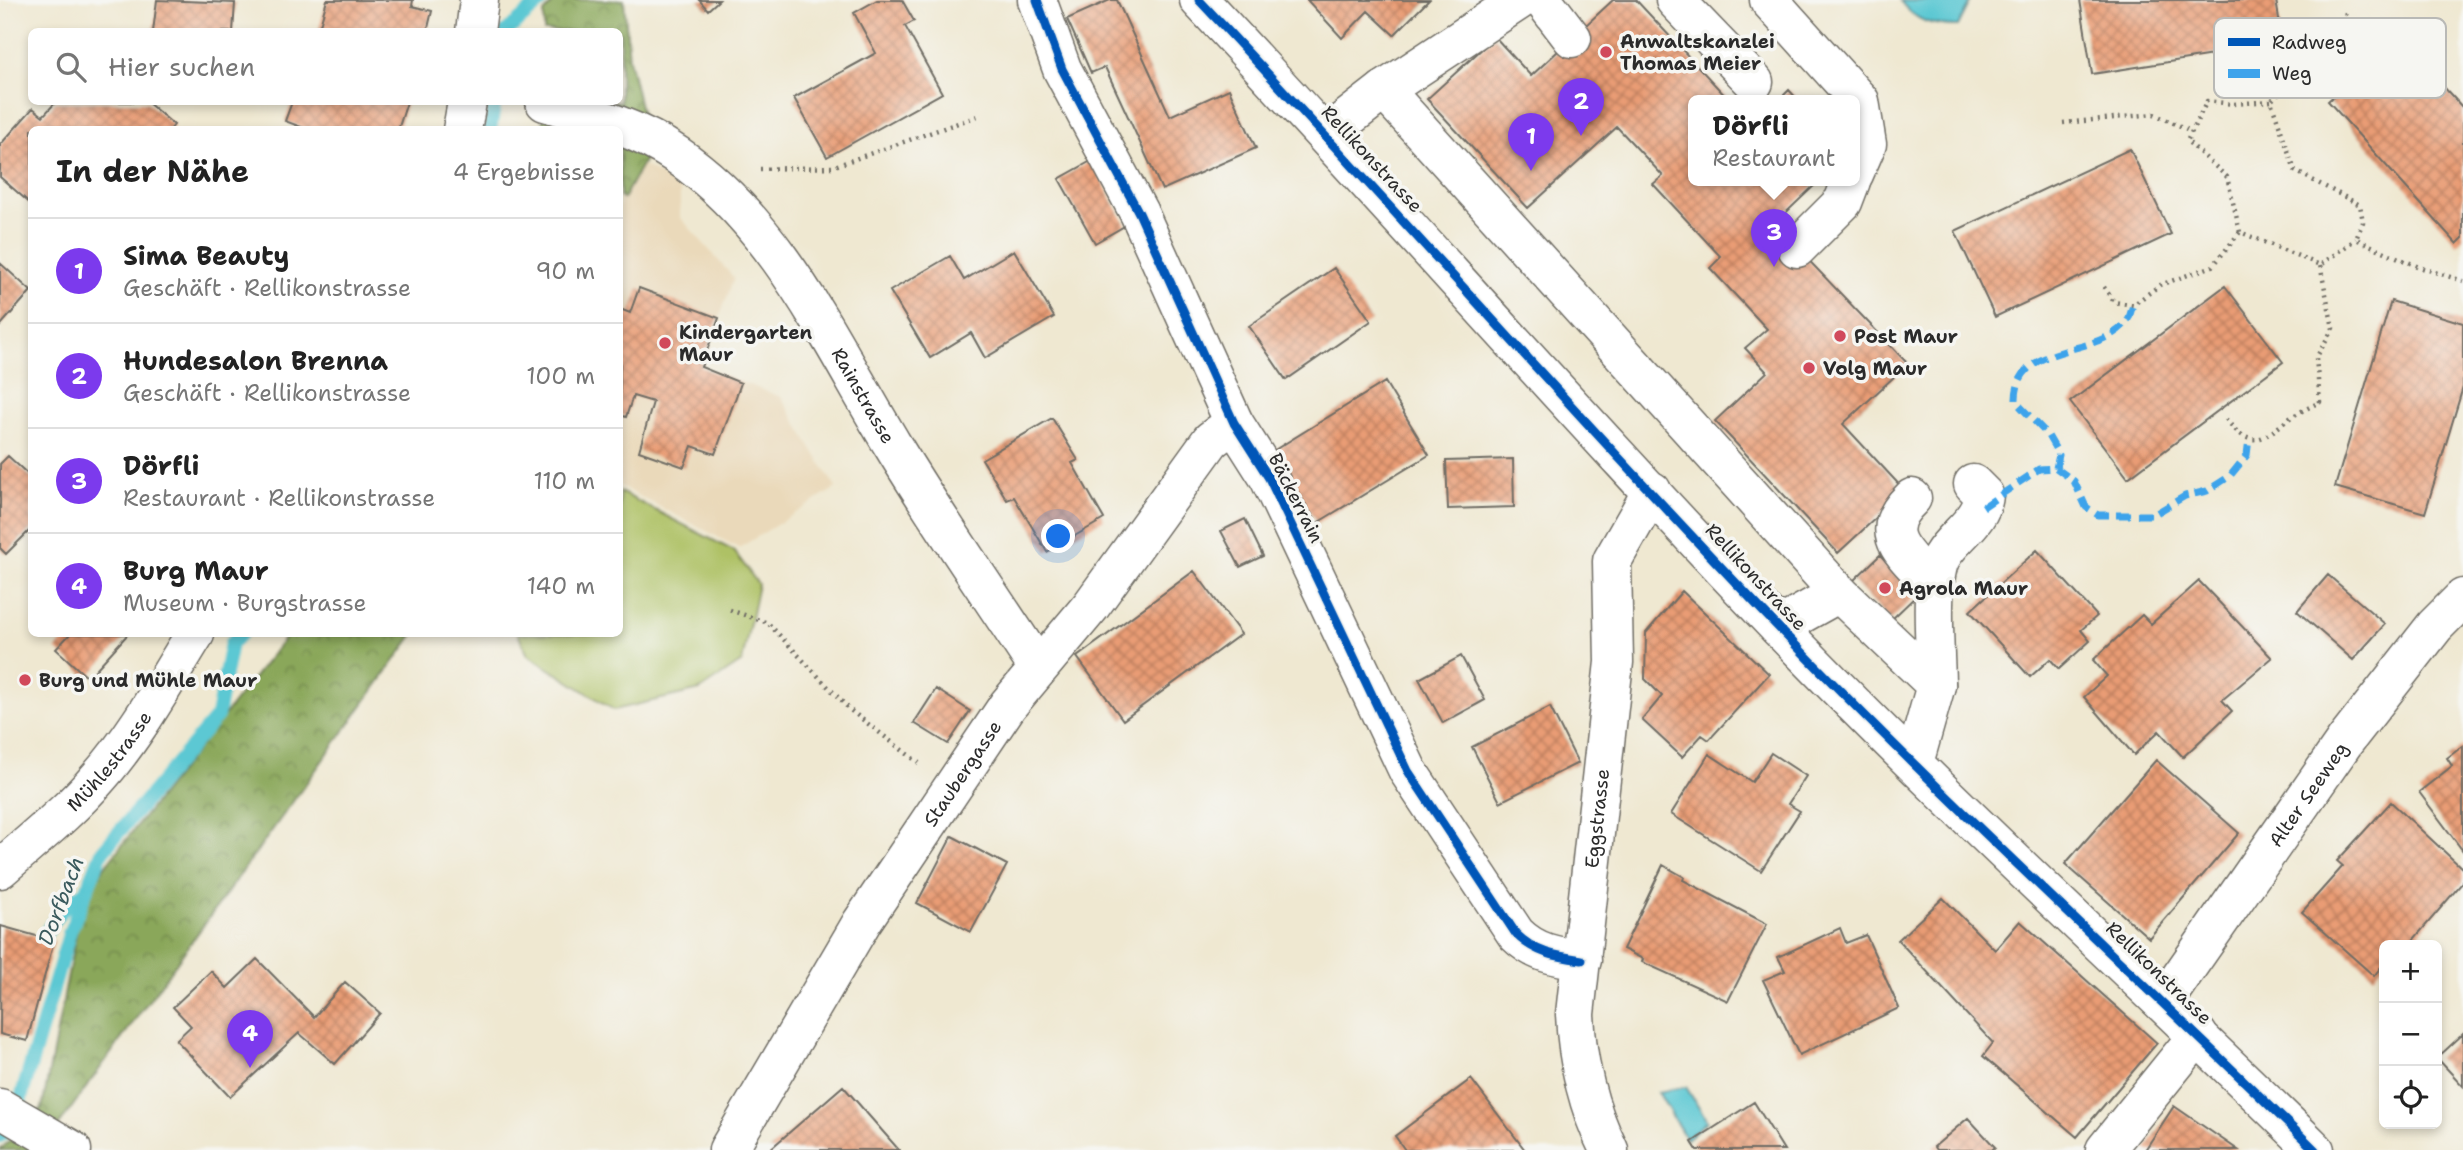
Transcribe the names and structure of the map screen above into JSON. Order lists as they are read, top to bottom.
{
  "streets": {
    "street": [
      "Rellikonstrasse",
      "Rainstrasse",
      "Bäckerrain",
      "Mühlestrasse",
      "Staubergasse",
      "Alter Seeweg",
      "Eggstrasse"
    ]
  },
  "crossings": [
    ["Rellikonstrasse", "Alter Seeweg"],
    ["Rellikonstrasse", "Eggstrasse"],
    ["Rainstrasse", "Staubergasse"],
    ["Bäckerrain", "Staubergasse"],
    ["Bäckerrain", "Eggstrasse"]
  ],
  "water": ["Dorfbach"],
  "places": [
    "Anwaltskanzlei Thomas Meier",
    "Post Maur",
    "Kindergarten Maur",
    "Volg Maur",
    "Agrola Maur",
    "Burg und Mühle Maur"
  ],
  "legend": ["Radweg", "Weg"],
  "page": {
    "search": "Hier suchen",
    "pins": [
      "2",
      "1",
      "3",
      "4"
    ],
    "popup": ["Dörfli", "Restaurant"],
    "heading": ["In der Nähe", "4 Ergebnisse"],
    "list": [
      {
        "mark": "1",
        "name": "Sima Beauty",
        "note": "Geschäft · Rellikonstrasse",
        "value": "90 m"
      },
      {
        "mark": "2",
        "name": "Hundesalon Brenna",
        "note": "Geschäft · Rellikonstrasse",
        "value": "100 m"
      },
      {
        "mark": "3",
        "name": "Dörfli",
        "note": "Restaurant · Rellikonstrasse",
        "value": "110 m"
      },
      {
        "mark": "4",
        "name": "Burg Maur",
        "note": "Museum · Burgstrasse",
        "value": "140 m"
      }
    ],
    "map_buttons": ["+", "−"]
  }
}
